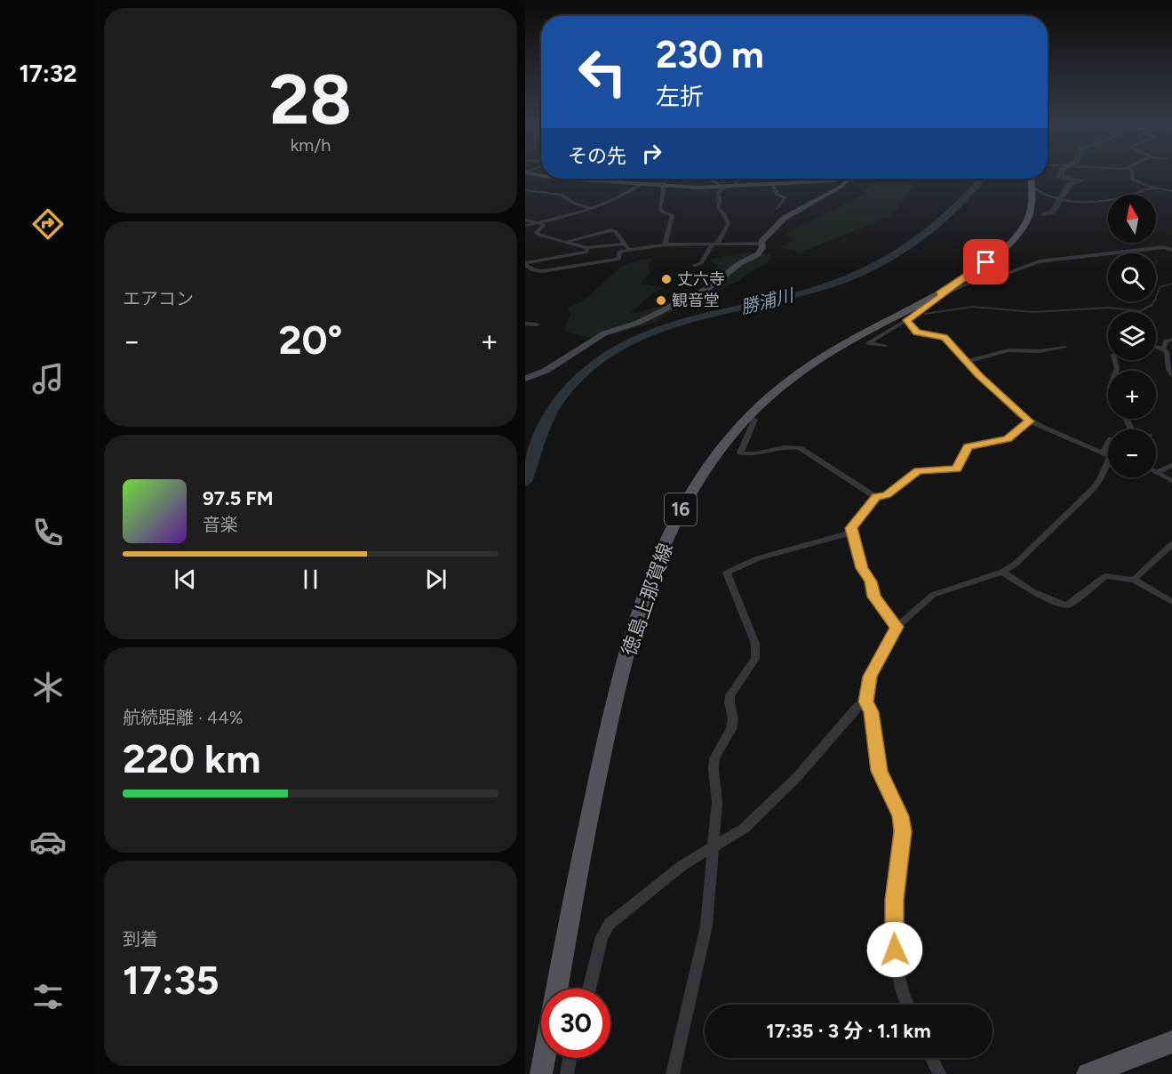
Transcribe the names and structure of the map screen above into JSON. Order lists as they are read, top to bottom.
{
  "streets": {
    "main road": ["16", "徳島上那賀線"]
  },
  "water": ["勝浦川"],
  "places": ["丈六寺", "観音堂"],
  "north": "top",
  "page": {
    "tabs": "17:32",
    "tile": [
      ["28", "km/h"],
      "エアコン",
      ["航続距離 · 44%", "220 km"],
      ["到着", "17:35"]
    ],
    "turn": ["230 m", "左折"],
    "then": "その先",
    "map_buttons": ["+", "−"],
    "heat": ["−", "20°", "+"],
    "song": ["97.5 FM", "音楽"],
    "limit": "30",
    "trip": "17:35 · 3 分 · 1.1 km"
  }
}
